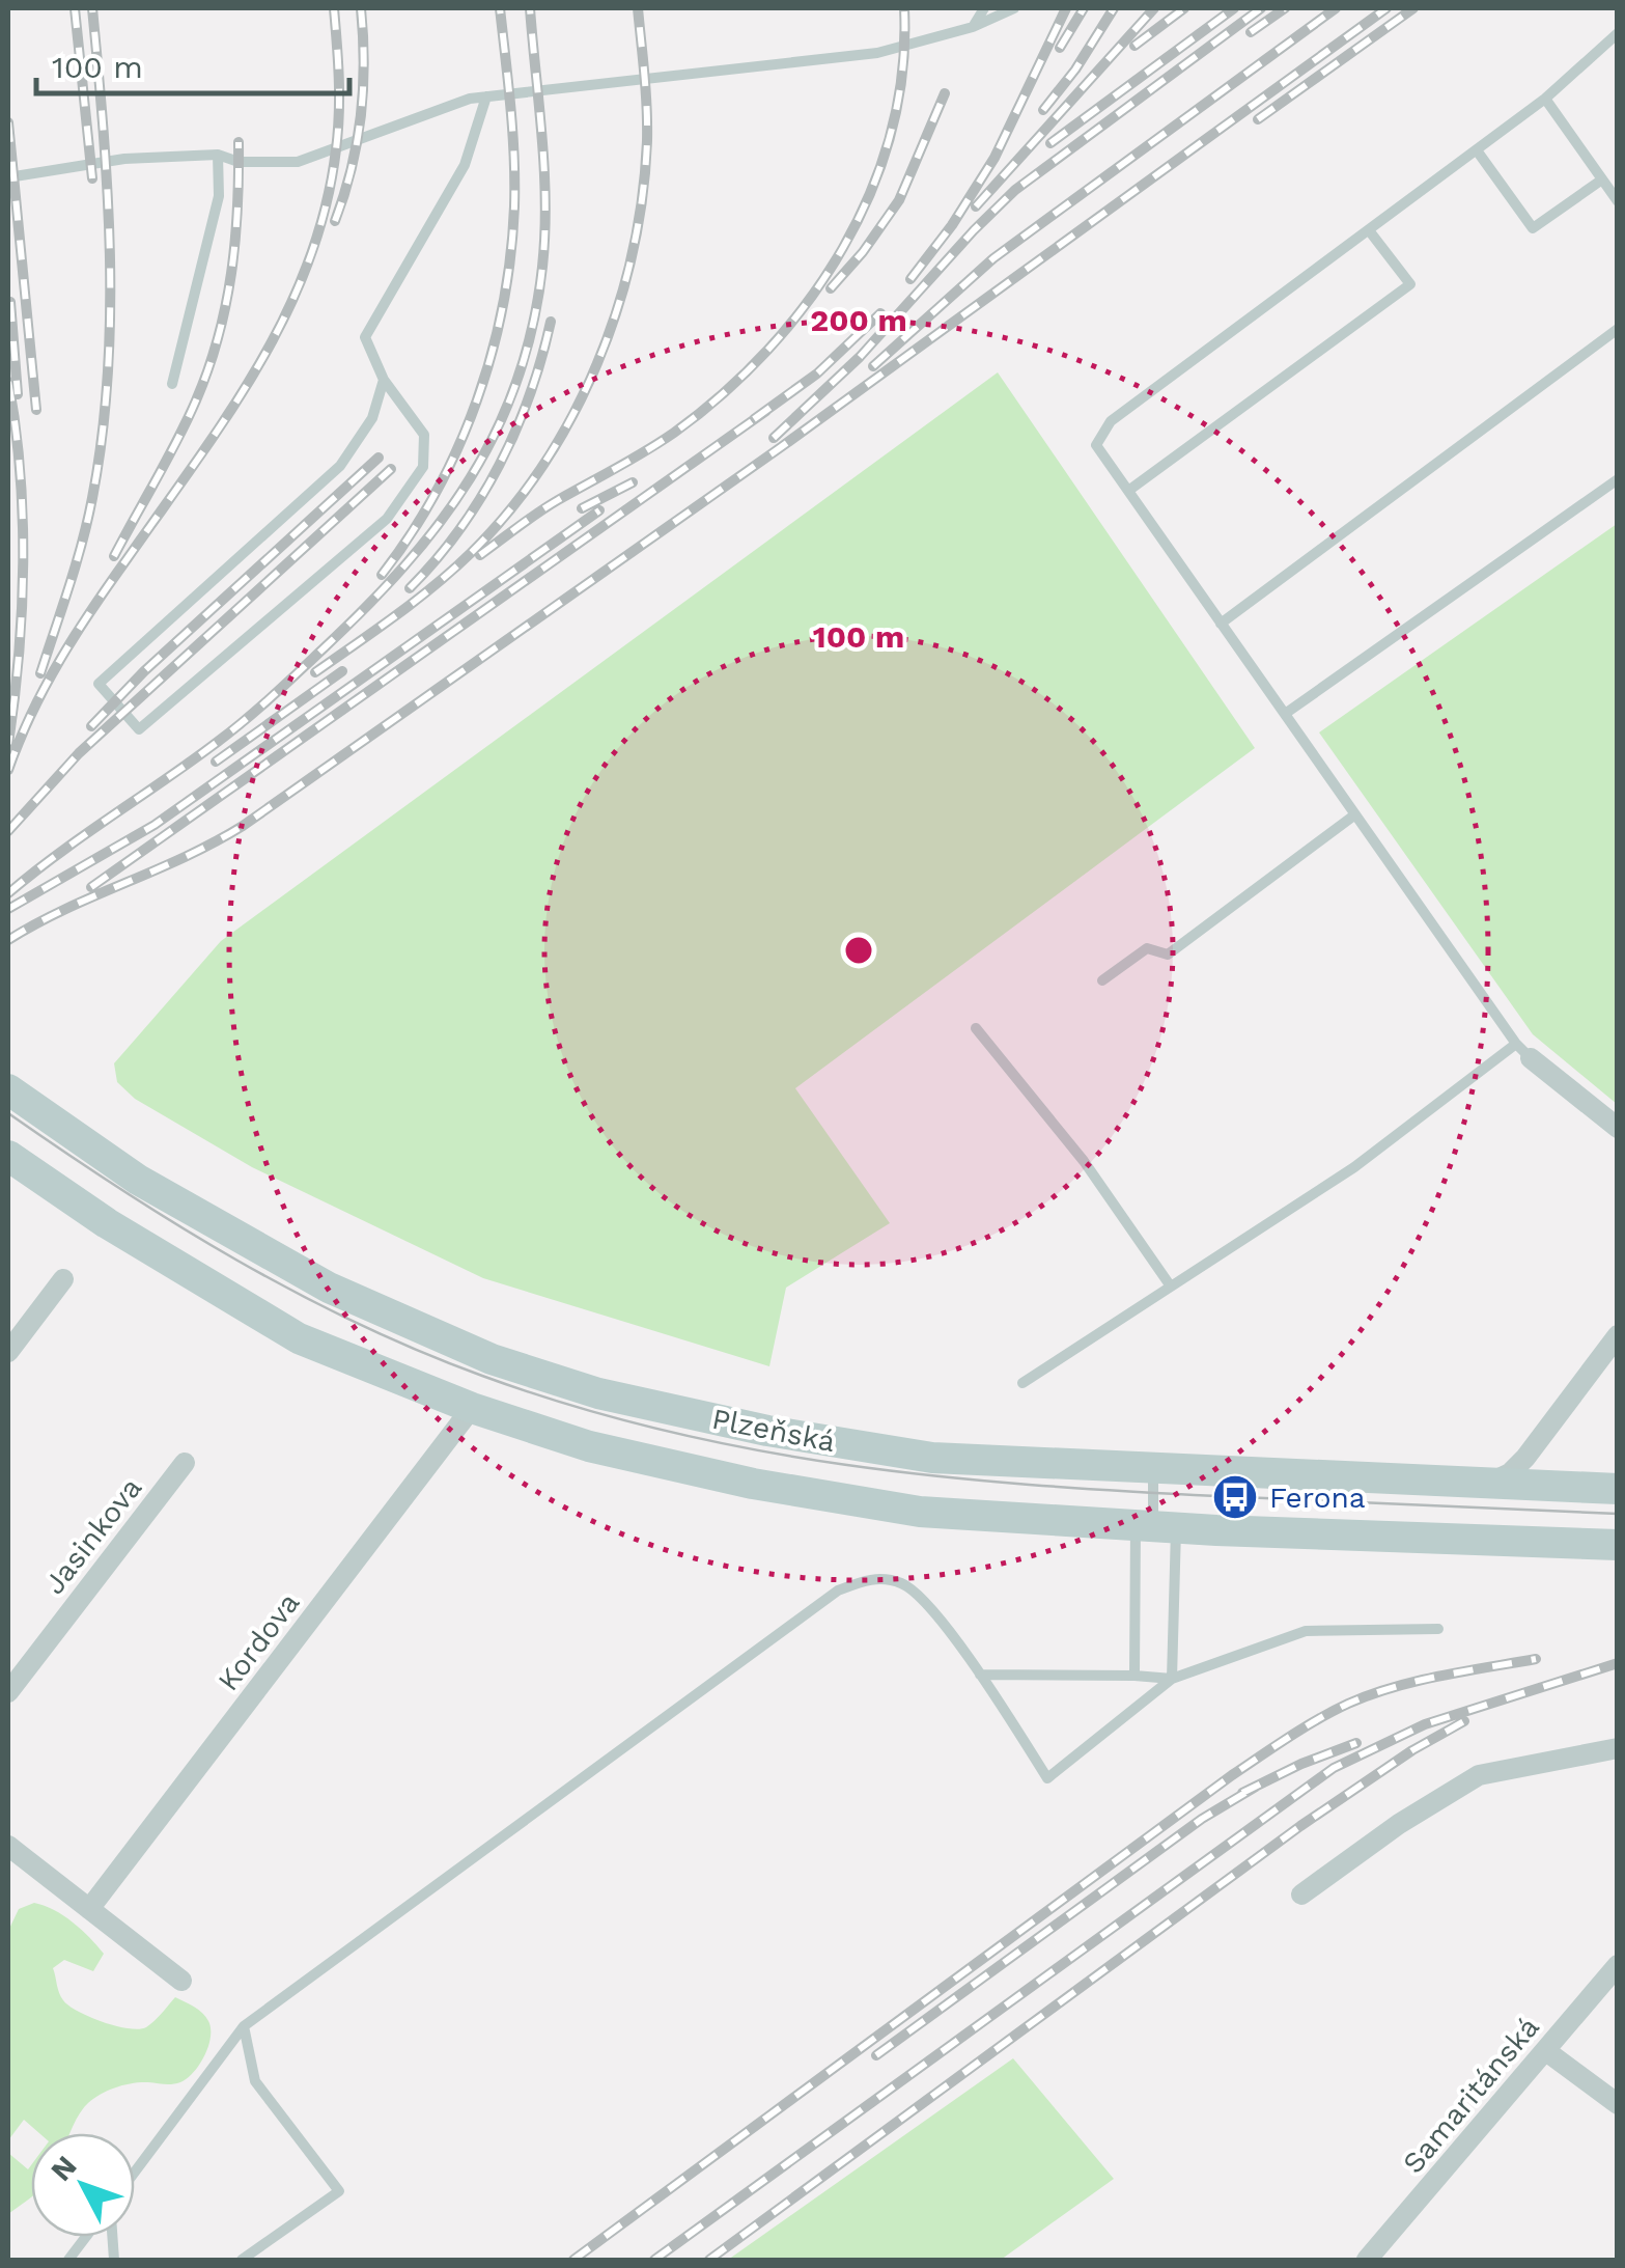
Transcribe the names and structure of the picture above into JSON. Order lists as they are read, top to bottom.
{
  "streets": {
    "main road": ["Plzeňská"],
    "street": ["Jasinkova", "Kordova", "Samaritánská"]
  },
  "crossings": [
    ["Plzeňská", "Kordova"]
  ],
  "places": {
    "bus stop": ["Ferona"]
  },
  "scale_bar": "100 m",
  "north": "top left",
  "rings": ["200 m", "100 m"]
}
